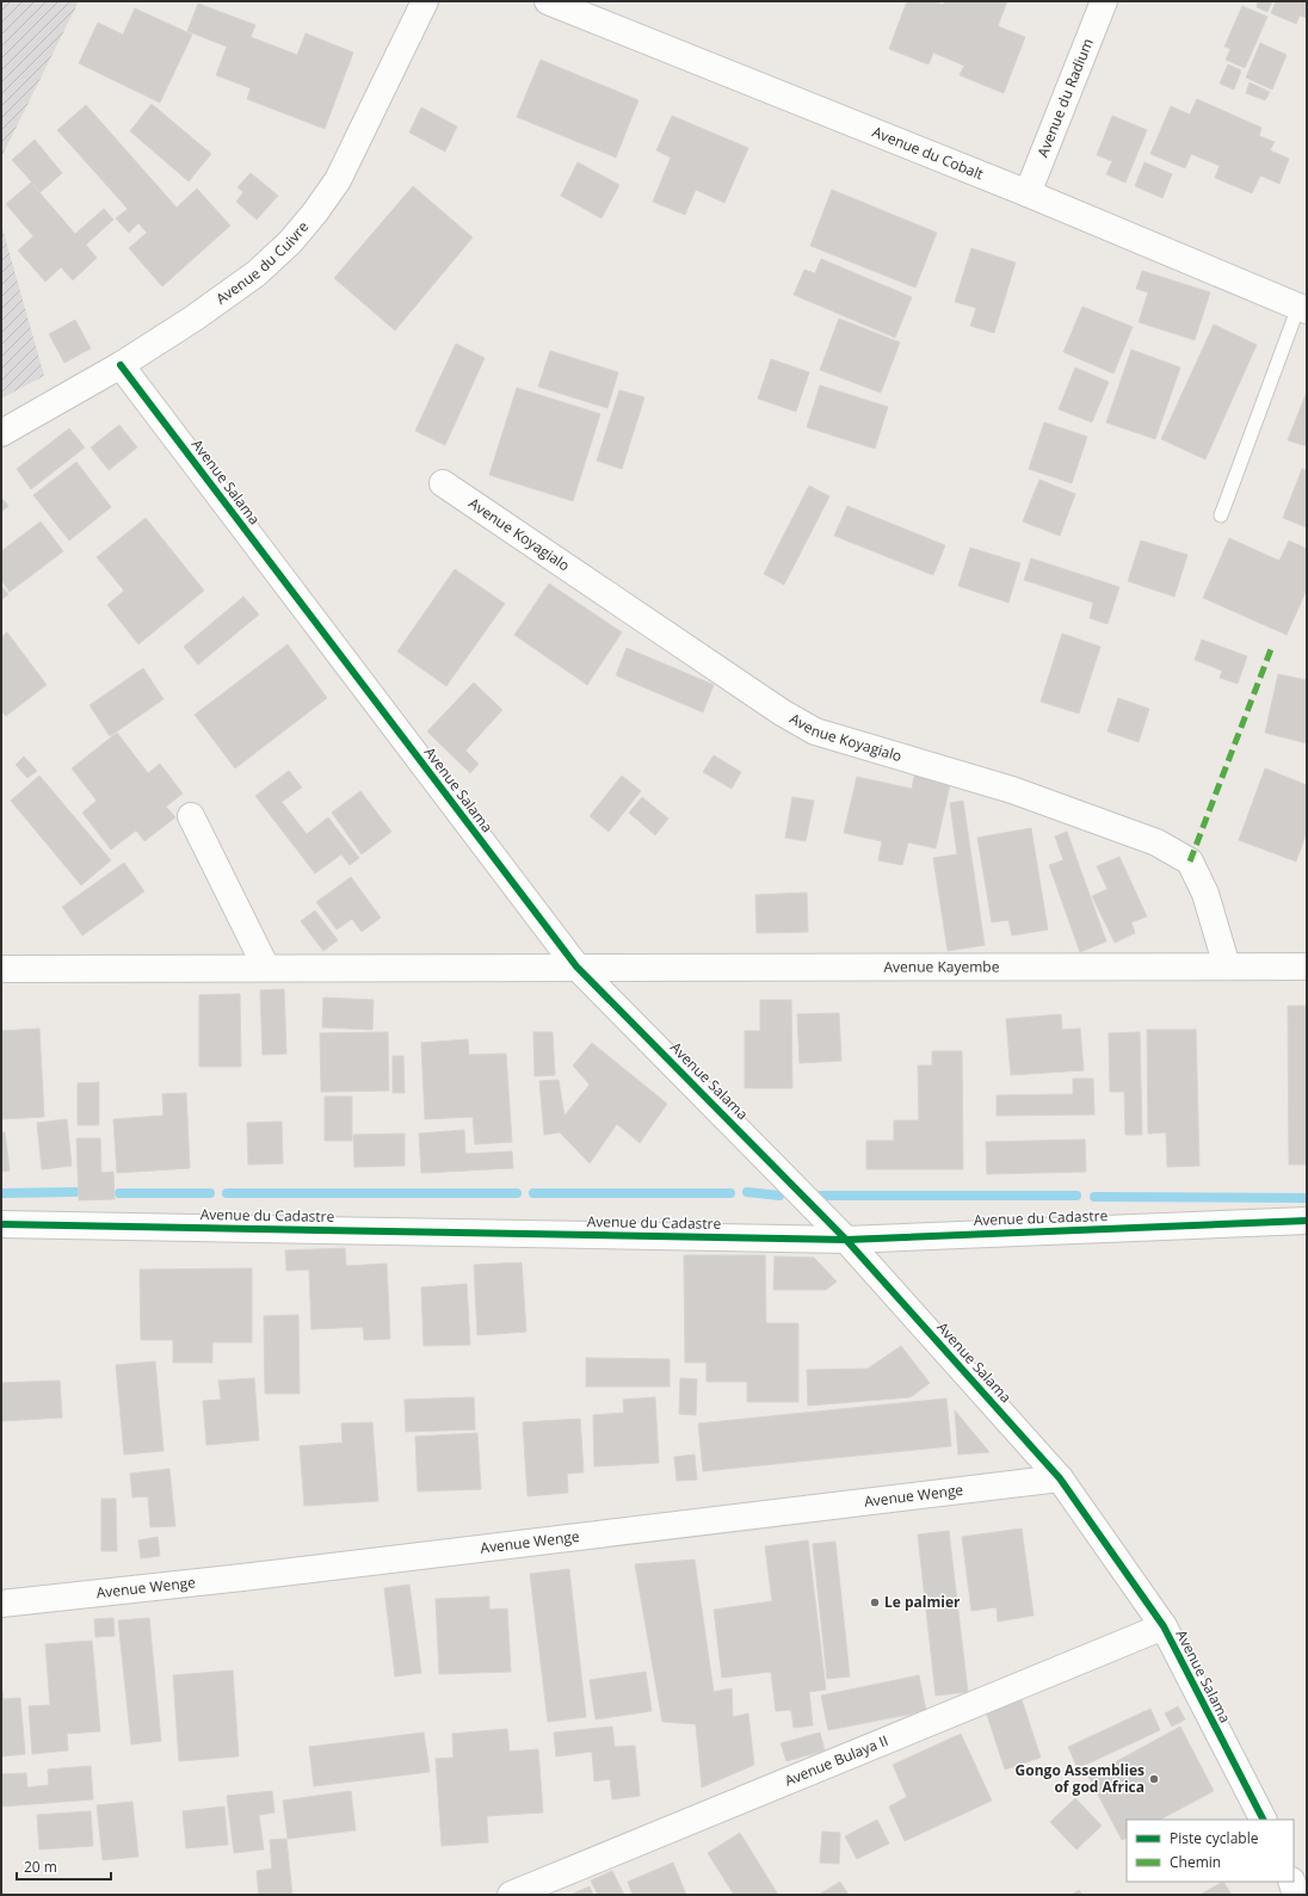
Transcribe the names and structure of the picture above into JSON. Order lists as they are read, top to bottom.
{
  "streets": {
    "street": [
      "Avenue du Radium",
      "Avenue du Cobalt",
      "Avenue du Cuivre",
      "Avenue Salama",
      "Avenue Koyagialo",
      "Avenue Kayembe",
      "Avenue du Cadastre",
      "Avenue Wenge",
      "Avenue Bulaya II"
    ]
  },
  "crossings": [
    ["Avenue du Radium", "Avenue du Cobalt"],
    ["Avenue du Cuivre", "Avenue Salama"],
    ["Avenue Salama", "Avenue Kayembe"],
    ["Avenue Salama", "Avenue du Cadastre"],
    ["Avenue Salama", "Avenue Wenge"],
    ["Avenue Salama", "Avenue Bulaya II"],
    ["Avenue Koyagialo", "Avenue Kayembe"]
  ],
  "places": ["Le palmier", "Gongo Assemblies of god Africa"],
  "legend": ["Piste cyclable", "Chemin"],
  "scale_bar": "20 m"
}
